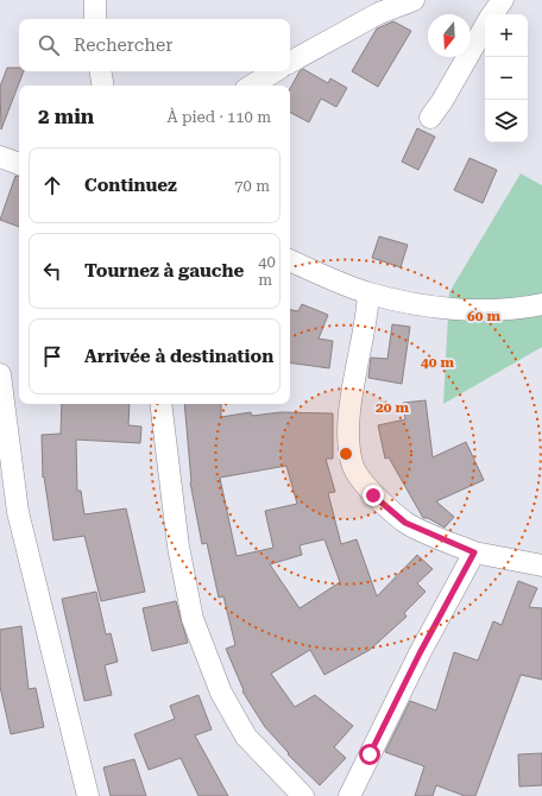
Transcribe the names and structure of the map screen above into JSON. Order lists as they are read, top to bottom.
{
  "north": "bottom",
  "page": {
    "map_buttons": ["+", "−"],
    "search": "Rechercher",
    "heading": ["2 min", "À pied · 110 m"],
    "list": [
      ["Continuez", "70 m"],
      ["Tournez à gauche", "40 m"],
      "Arrivée à destination"
    ]
  },
  "rings": ["60 m", "40 m", "20 m"]
}
